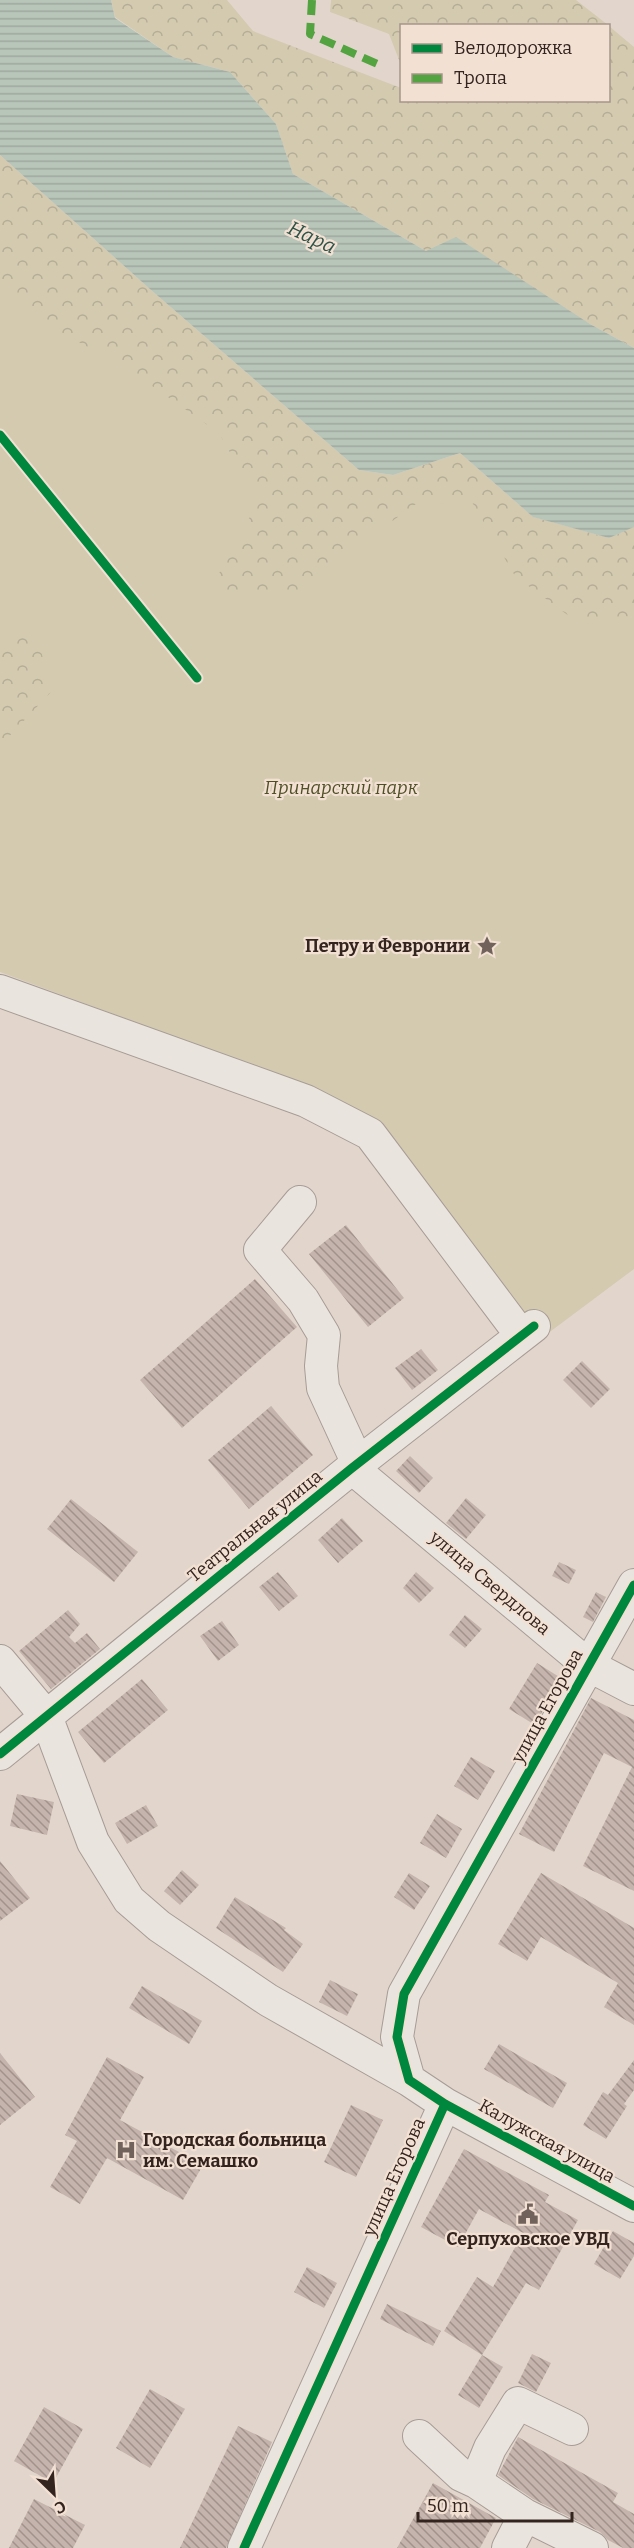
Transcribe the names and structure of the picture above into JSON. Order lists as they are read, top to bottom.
{
  "streets": {
    "street": [
      "Театральная улица",
      "улица Свердлова",
      "улица Егорова",
      "Калужская улица"
    ]
  },
  "crossings": [
    ["Театральная улица", "улица Свердлова"],
    ["улица Свердлова", "улица Егорова"],
    ["улица Егорова", "Калужская улица"]
  ],
  "water": ["Нара"],
  "parks": ["Принарский парк"],
  "places": {
    "place": ["Петру и Февронии"],
    "hospital": ["Городская больница им. Семашко"],
    "public building": ["Серпуховское УВД"]
  },
  "legend": ["Велодорожка", "Тропа"],
  "scale_bar": "50 m",
  "north": "bottom right"
}
